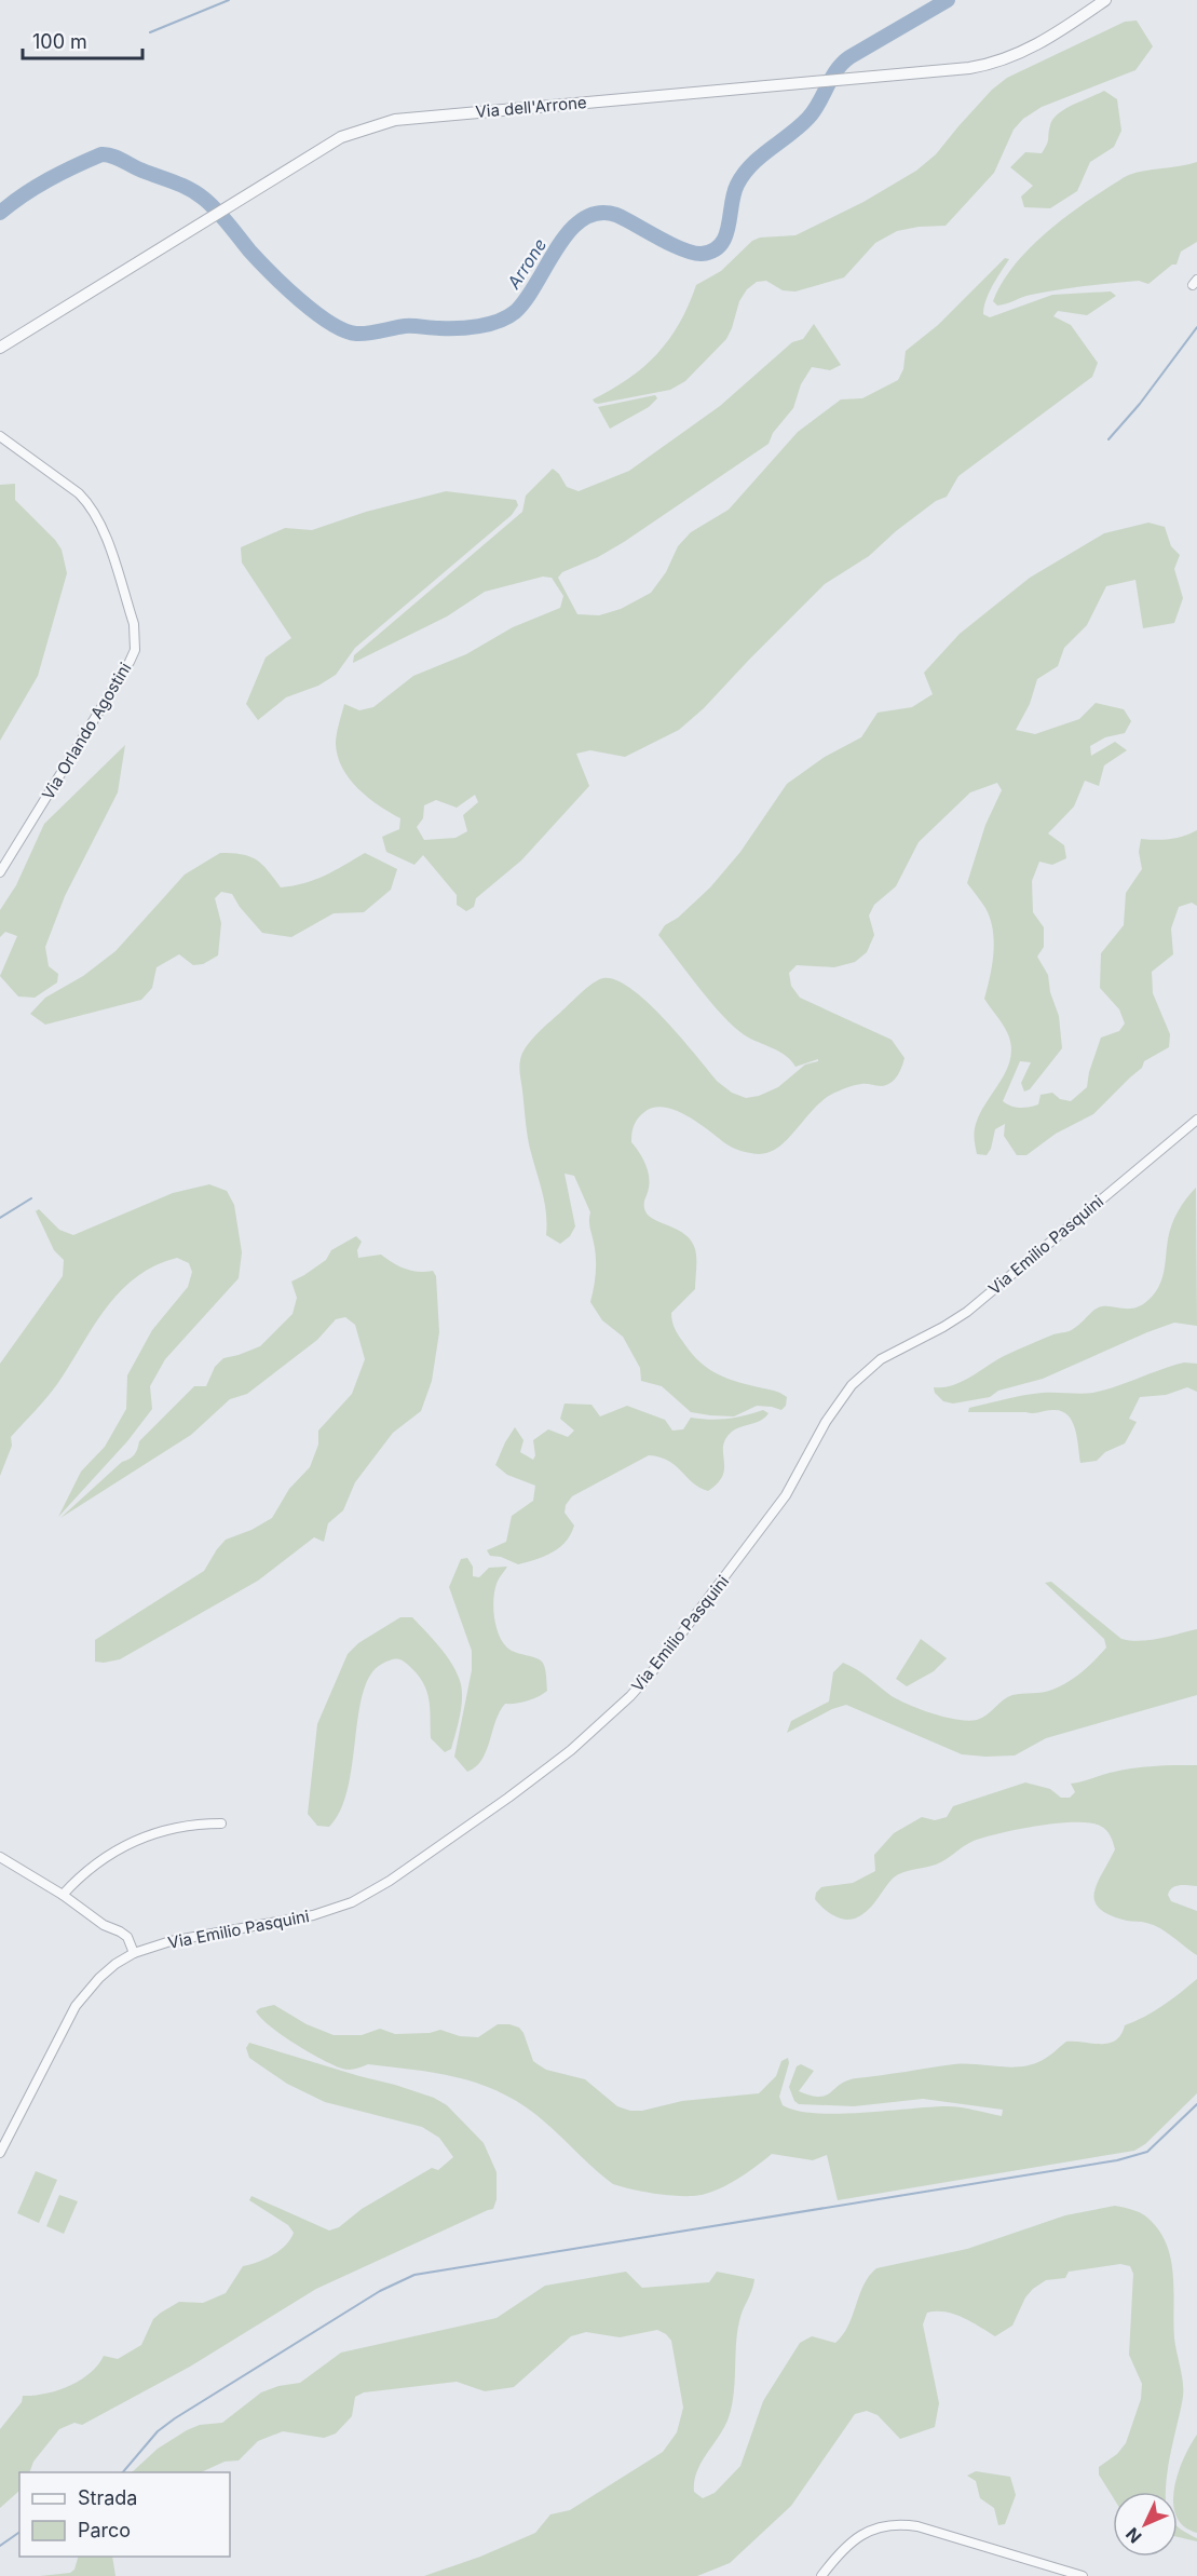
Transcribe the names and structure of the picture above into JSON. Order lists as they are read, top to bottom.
{
  "streets": {
    "street": ["Via dell'Arrone", "Via Orlando Agostini", "Via Emilio Pasquini"]
  },
  "water": ["Arrone"],
  "legend": ["Strada", "Parco"],
  "scale_bar": "100 m",
  "north": "bottom left"
}
